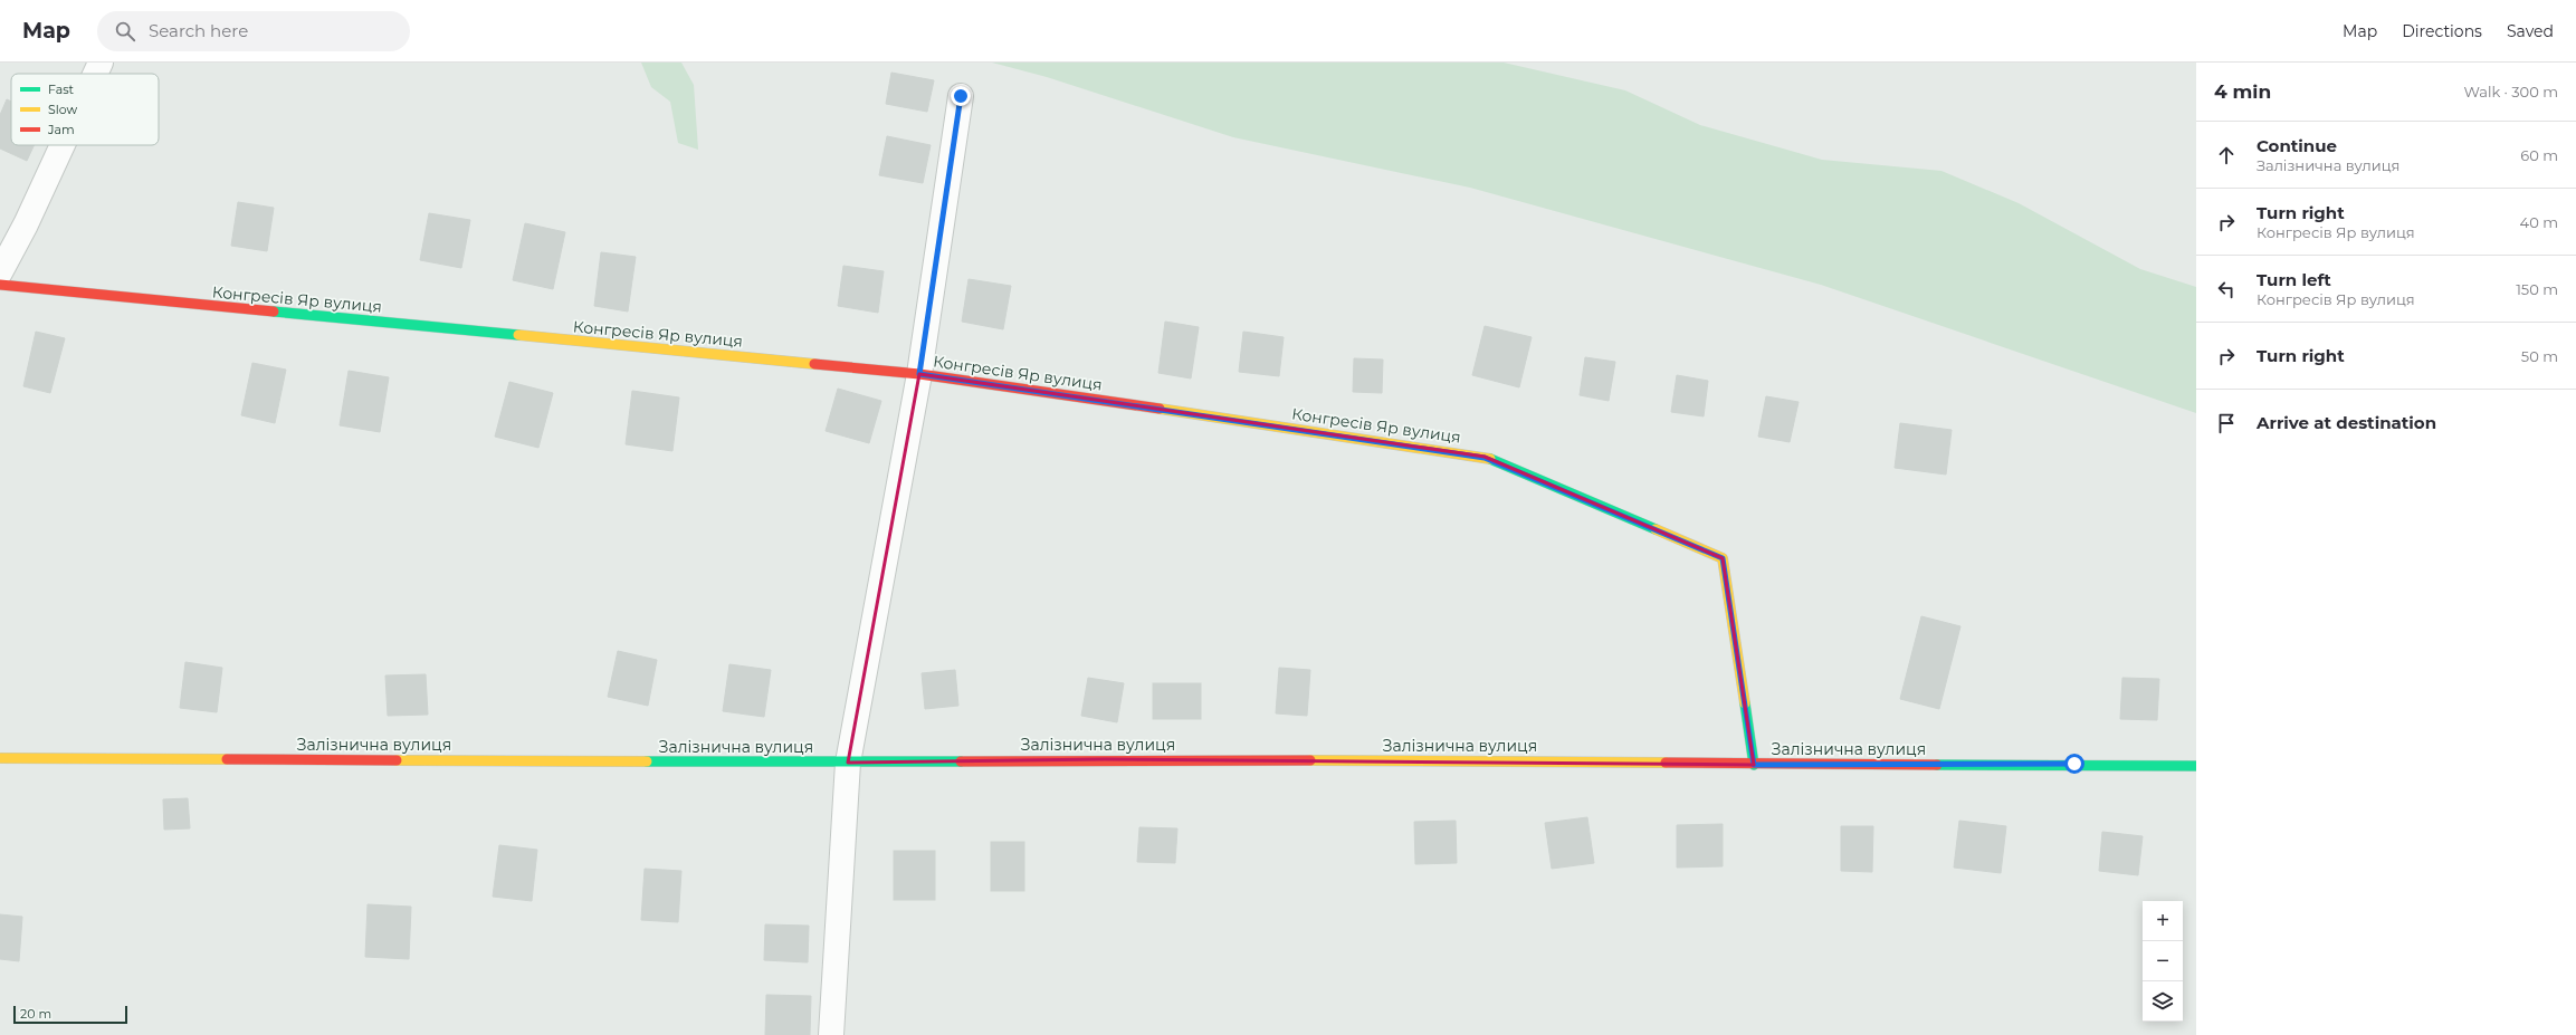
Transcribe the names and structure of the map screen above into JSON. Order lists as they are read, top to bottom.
{
  "streets": {
    "street": ["Конгресів Яр вулиця", "Залізнична вулиця"]
  },
  "crossings": [
    ["Конгресів Яр вулиця", "Залізнична вулиця"]
  ],
  "legend": ["Fast", "Slow", "Jam"],
  "scale_bar": "20 m",
  "page": {
    "header": "Map",
    "search": "Search here",
    "nav": ["Map", "Directions", "Saved"],
    "heading": ["4 min", "Walk · 300 m"],
    "list": [
      ["Continue", "Залізнична вулиця", "60 m"],
      ["Turn right", "Конгресів Яр вулиця", "40 m"],
      ["Turn left", "Конгресів Яр вулиця", "150 m"],
      ["Turn right", "50 m"],
      "Arrive at destination"
    ],
    "map_buttons": ["+", "−"],
    "scale": "20 m"
  }
}
